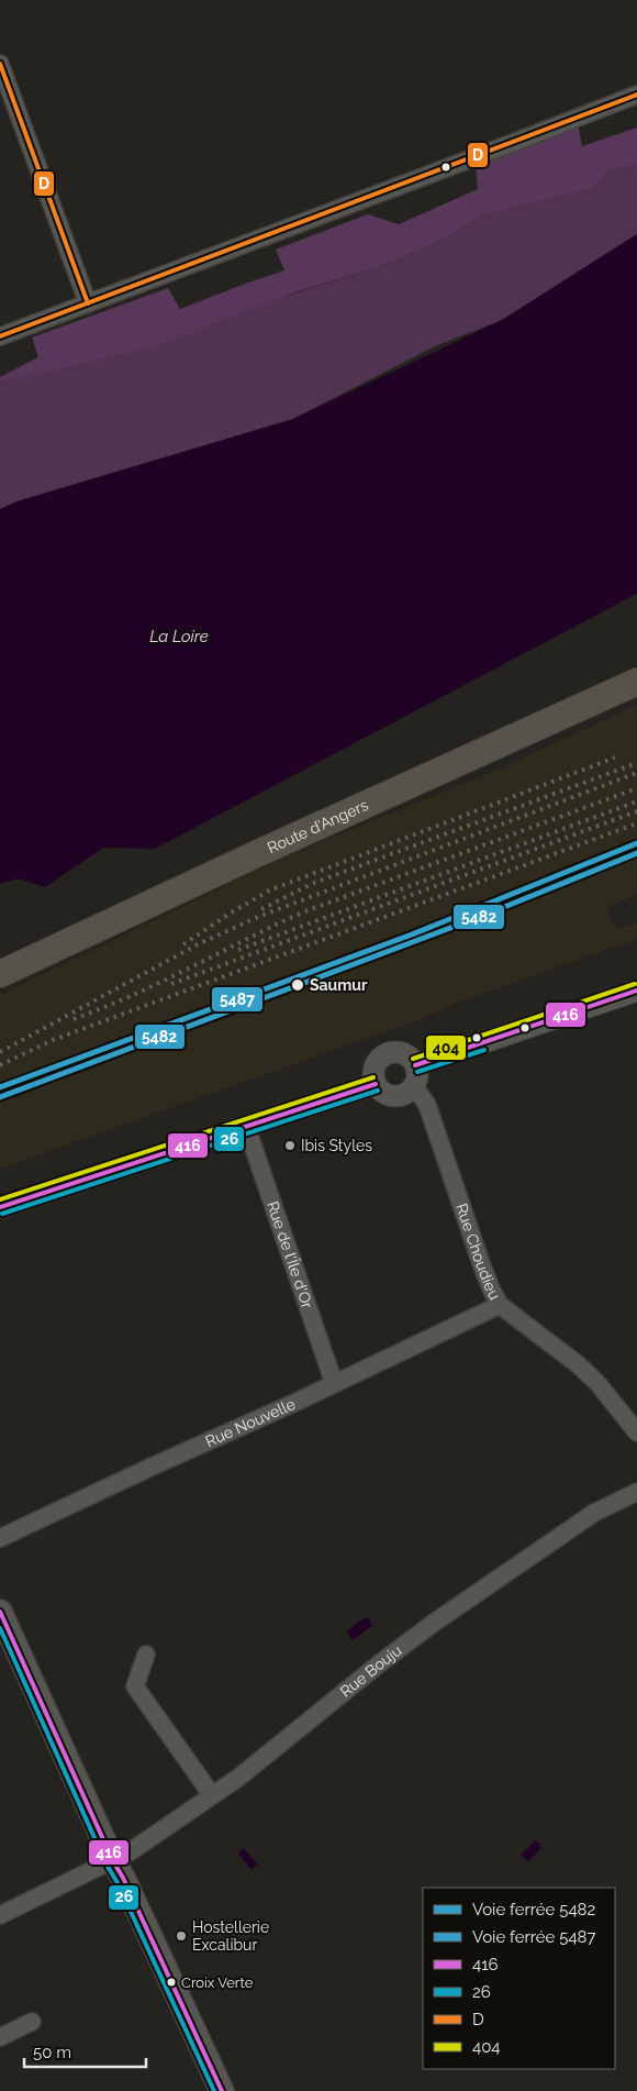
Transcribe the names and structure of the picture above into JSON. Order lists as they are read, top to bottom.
{
  "streets": {
    "main road": ["Route d'Angers"],
    "street": [
      "Rue Choudieu",
      "Rue de l'Île d'Or",
      "Rue Nouvelle",
      "Rue Bouju"
    ]
  },
  "crossings": [
    ["Rue Choudieu", "Rue Nouvelle"],
    ["Rue de l'Île d'Or", "Rue Nouvelle"]
  ],
  "water": ["La Loire"],
  "places": [
    "Saumur",
    "Ibis Styles",
    "Hostellerie Excalibur",
    "Croix Verte"
  ],
  "lines": [
    "transit line D",
    "rail line 5487",
    "rail line 5482",
    "transit line 404",
    "transit line 416",
    "transit line 26"
  ],
  "legend": [
    "Voie ferrée 5482",
    "Voie ferrée 5487",
    "416",
    "26",
    "D",
    "404"
  ],
  "scale_bar": "50 m"
}
